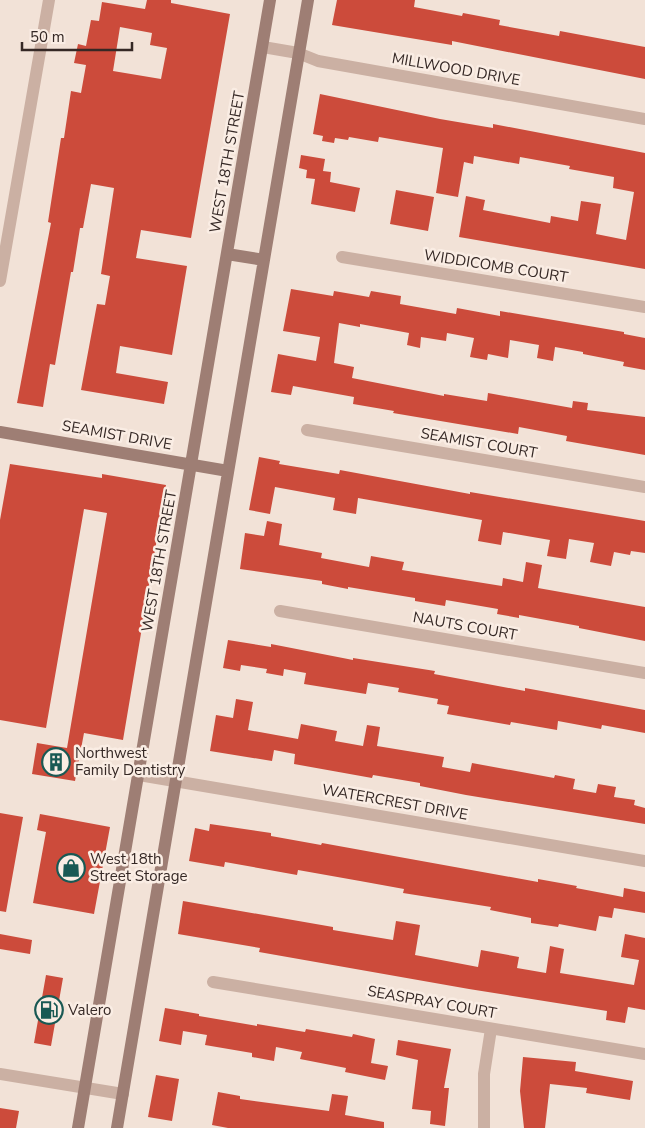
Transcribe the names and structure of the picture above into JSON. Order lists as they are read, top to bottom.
{
  "streets": {
    "main road": ["WEST 18TH STREET", "SEAMIST DRIVE"],
    "street": [
      "MILLWOOD DRIVE",
      "WIDDICOMB COURT",
      "SEAMIST COURT",
      "NAUTS COURT",
      "WATERCREST DRIVE",
      "SEASPRAY COURT"
    ]
  },
  "crossings": [
    ["MILLWOOD DRIVE", "WEST 18TH STREET"],
    ["WEST 18TH STREET", "SEAMIST DRIVE"],
    ["WEST 18TH STREET", "WATERCREST DRIVE"]
  ],
  "places": {
    "building": ["Northwest Family Dentistry"],
    "shop": ["West 18th Street Storage"],
    "fuel station": ["Valero"]
  },
  "scale_bar": "50 m"
}
